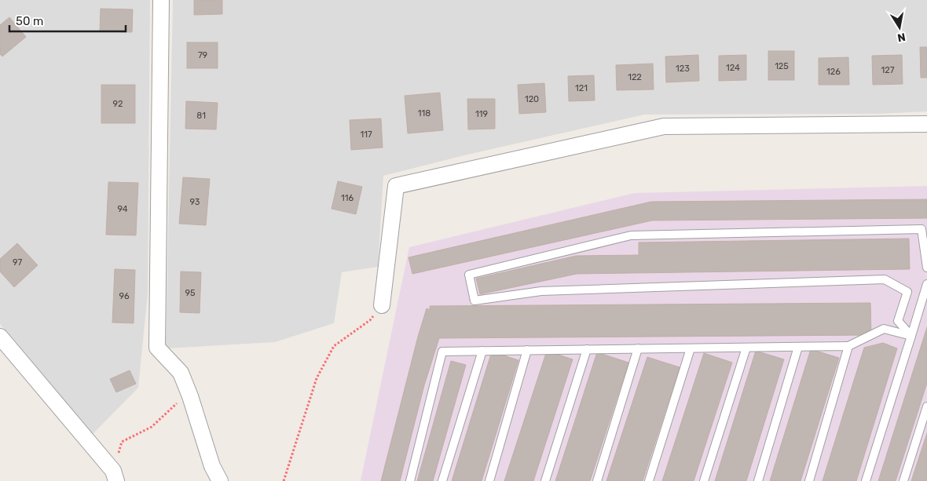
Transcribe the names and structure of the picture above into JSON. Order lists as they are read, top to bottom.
{
  "house_numbers": [
    "79",
    "125",
    "124",
    "123",
    "127",
    "126",
    "122",
    "121",
    "120",
    "92",
    "118",
    "119",
    "81",
    "117",
    "116",
    "93",
    "94",
    "97",
    "95",
    "96"
  ],
  "scale_bar": "50 m",
  "north": "bottom"
}
